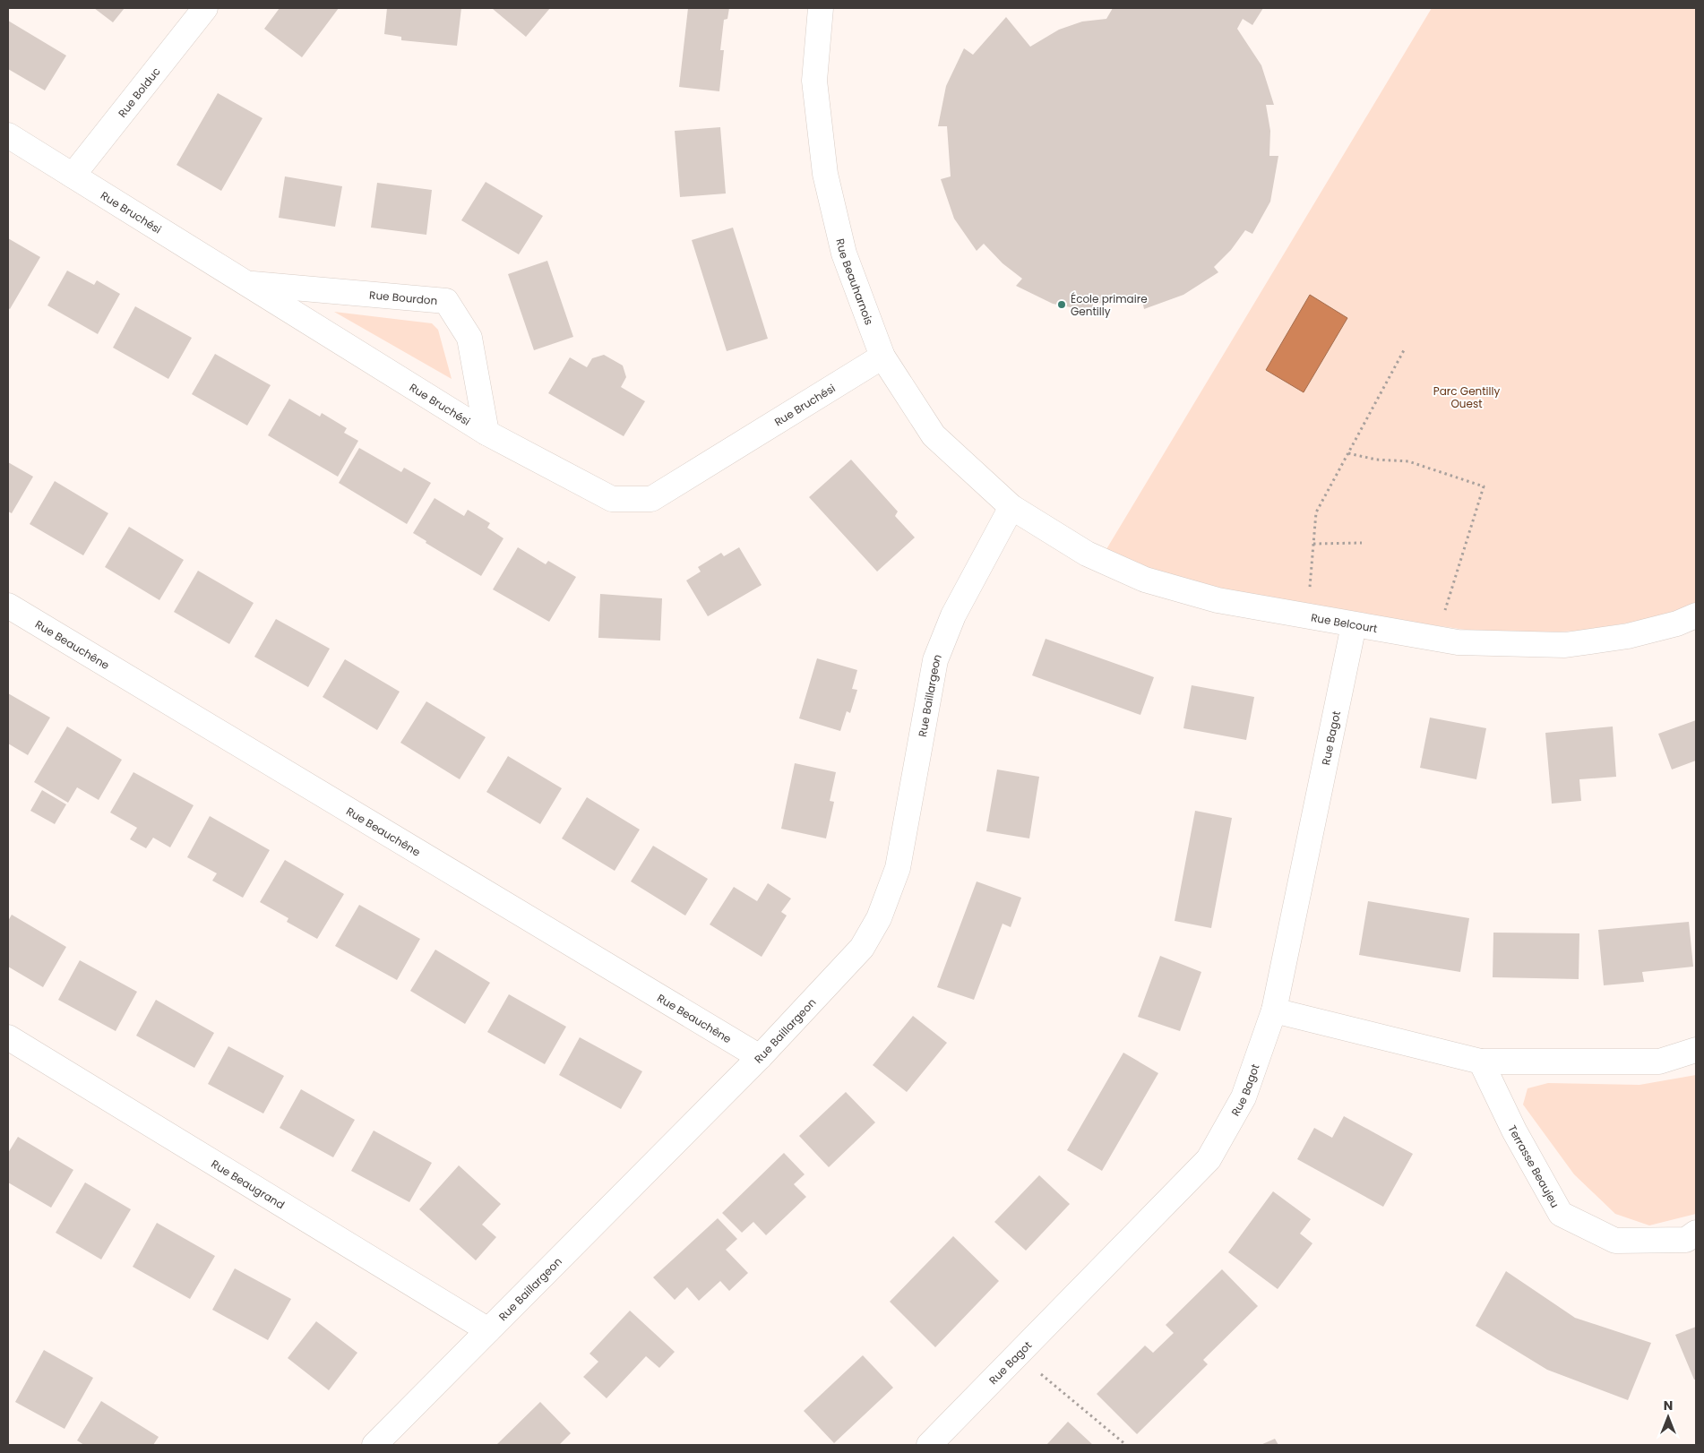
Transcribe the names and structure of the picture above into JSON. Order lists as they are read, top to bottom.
{
  "streets": {
    "street": [
      "Rue Bolduc",
      "Rue Bruchési",
      "Rue Beauharnois",
      "Rue Bourdon",
      "Rue Belcourt",
      "Rue Beauchêne",
      "Rue Baillargeon",
      "Rue Bagot",
      "Terrasse Beaujeu",
      "Rue Beaugrand"
    ]
  },
  "crossings": [
    ["Rue Bolduc", "Rue Bruchési"],
    ["Rue Bruchési", "Rue Beauharnois"],
    ["Rue Bruchési", "Rue Bourdon"],
    ["Rue Beauharnois", "Rue Belcourt"],
    ["Rue Beauharnois", "Rue Baillargeon"],
    ["Rue Belcourt", "Rue Baillargeon"],
    ["Rue Belcourt", "Rue Bagot"],
    ["Rue Beauchêne", "Rue Baillargeon"],
    ["Rue Baillargeon", "Rue Beaugrand"]
  ],
  "parks": ["Parc Gentilly Ouest"],
  "places": ["École primaire Gentilly"],
  "north": "top"
}
